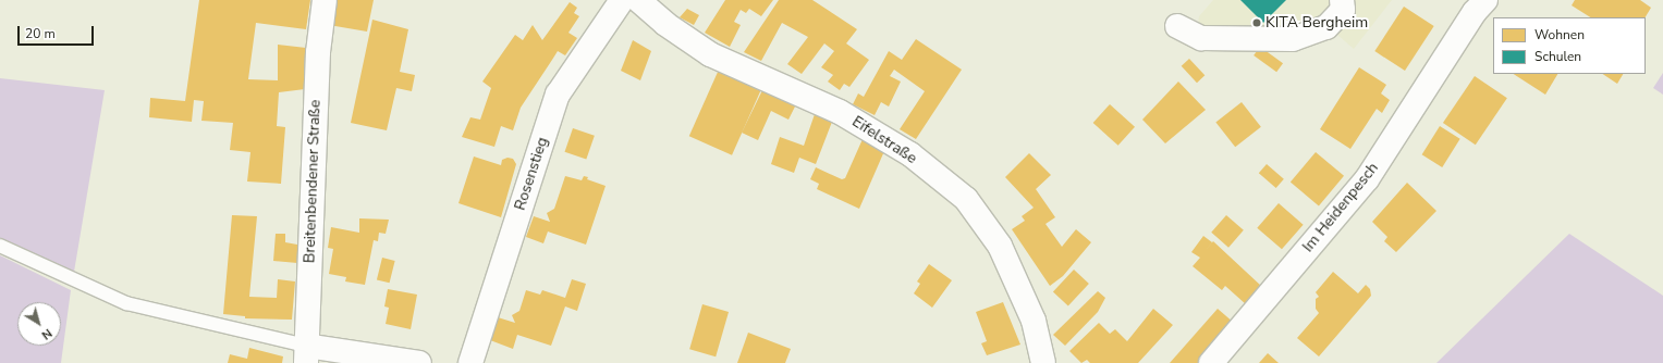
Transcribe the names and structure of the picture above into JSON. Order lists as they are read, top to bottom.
{
  "streets": {
    "street": [
      "Eifelstraße",
      "Rosenstieg",
      "Breitenbendener Straße",
      "Im Heidenpesch"
    ]
  },
  "places": ["KITA Bergheim"],
  "legend": ["Wohnen", "Schulen"],
  "scale_bar": "20 m",
  "north": "bottom right"
}
